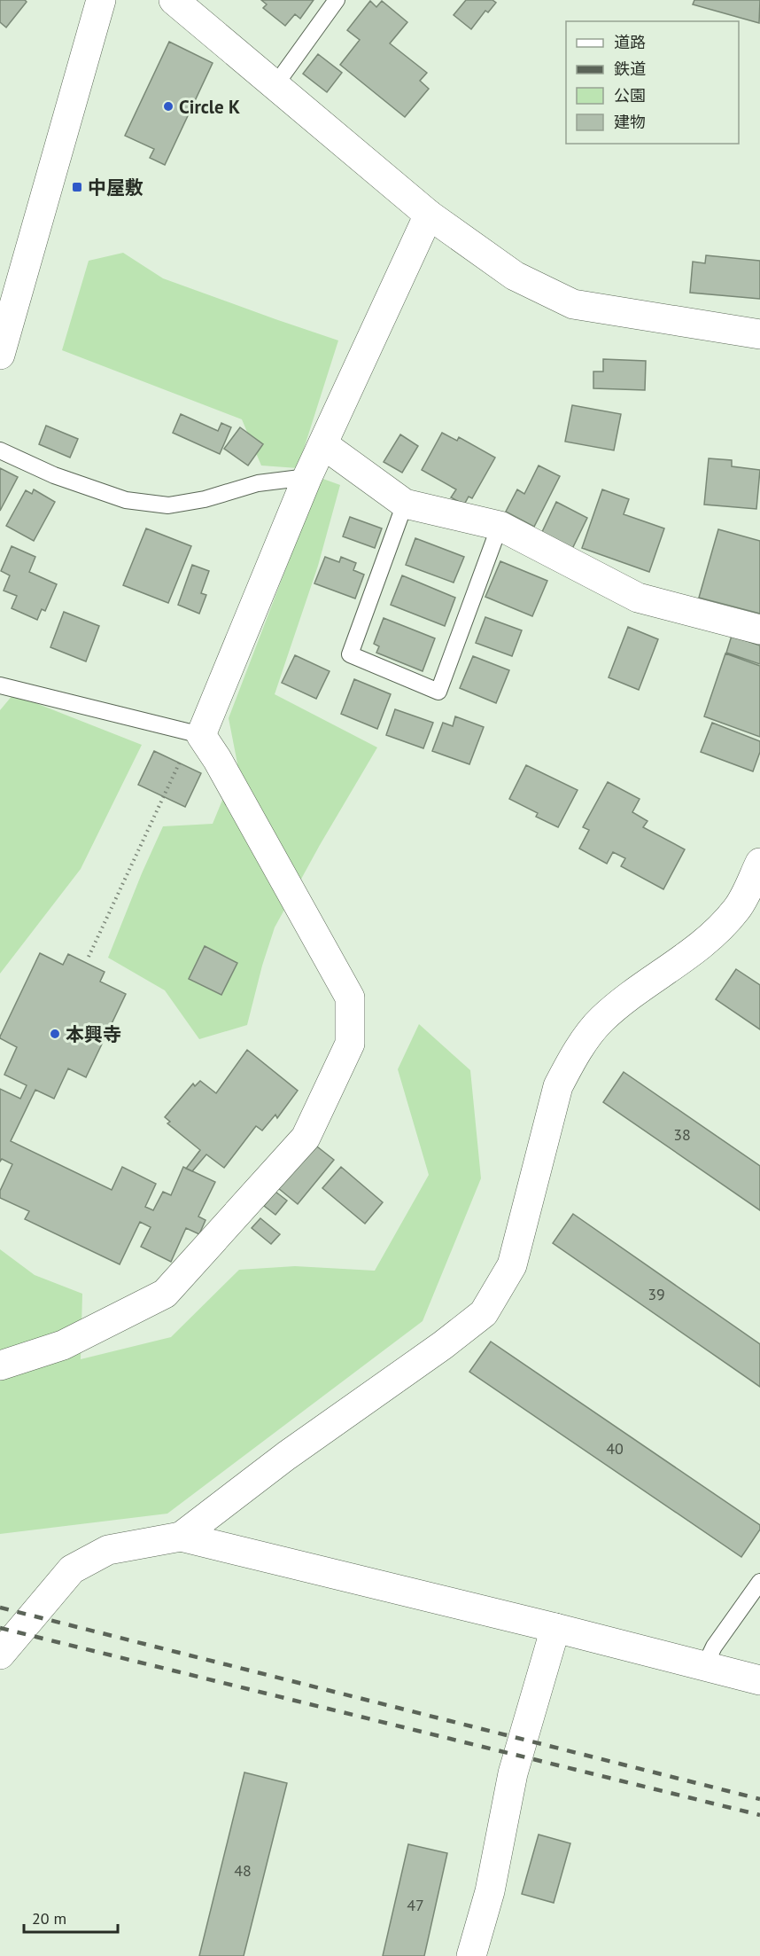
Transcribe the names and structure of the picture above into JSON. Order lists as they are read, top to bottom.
{
  "places": {
    "other": ["Circle K", "本興寺"],
    "transit": ["中屋敷"]
  },
  "house_numbers": [
    "38",
    "39",
    "40",
    "48",
    "47"
  ],
  "legend": [
    "道路",
    "鉄道",
    "公園",
    "建物"
  ],
  "scale_bar": "20 m"
}
